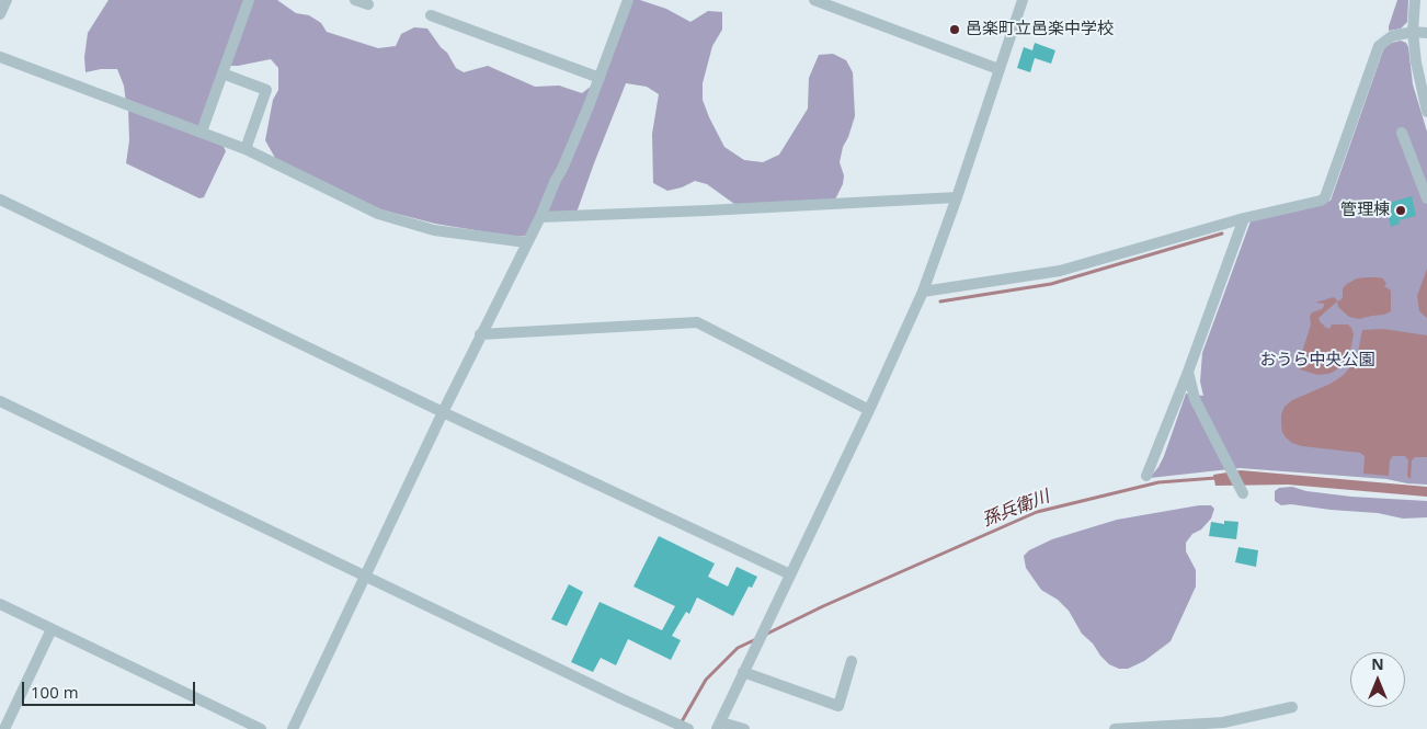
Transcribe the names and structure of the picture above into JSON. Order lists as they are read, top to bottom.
{
  "water": ["孫兵衛川"],
  "parks": ["おうら中央公園"],
  "places": ["邑楽町立邑楽中学校", "管理棟"],
  "scale_bar": "100 m",
  "north": "top"
}
